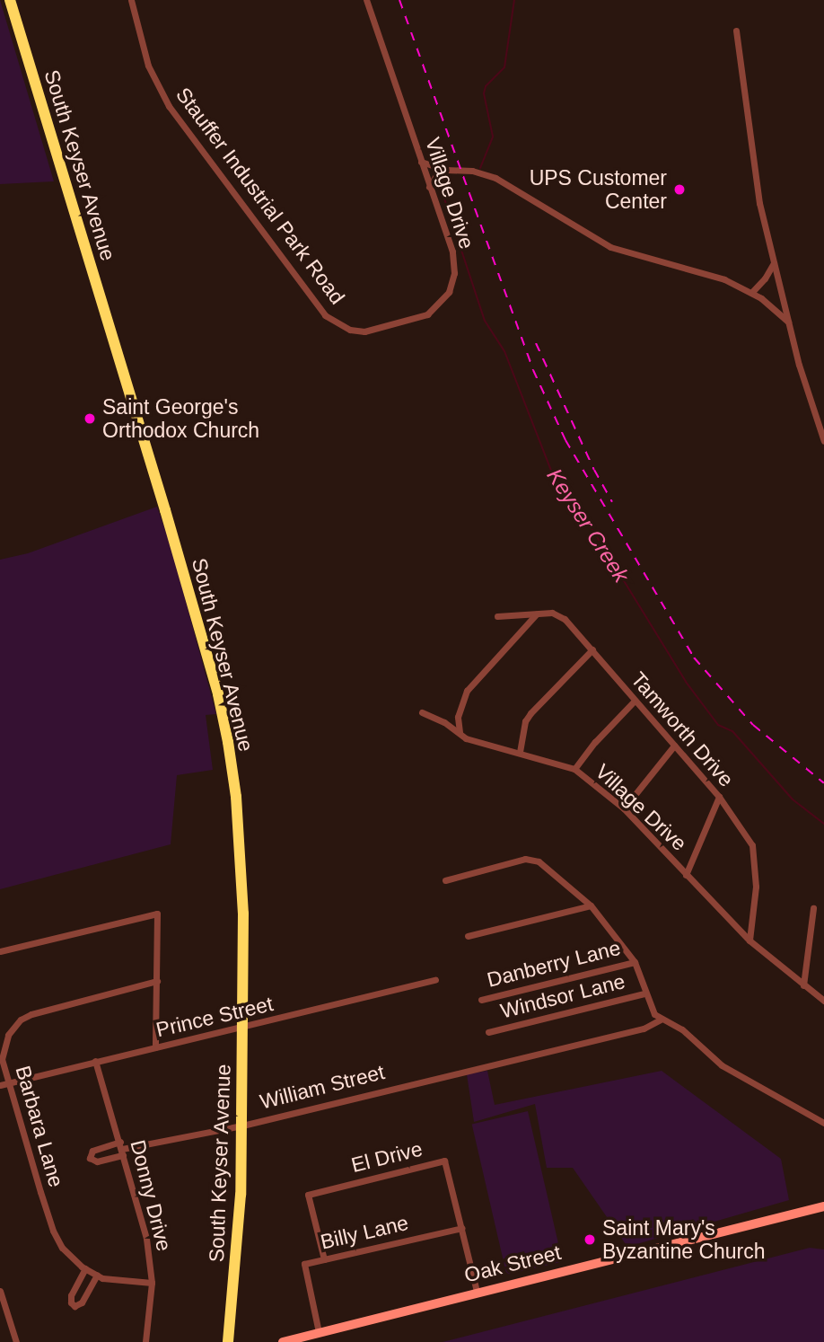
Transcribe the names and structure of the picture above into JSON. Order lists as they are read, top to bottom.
{
  "streets": {
    "main road": ["South Keyser Avenue"],
    "street": [
      "Village Drive",
      "Stauffer Industrial Park Road",
      "Tamworth Drive",
      "Danberry Lane",
      "Windsor Lane",
      "Prince Street",
      "William Street",
      "Barbara Lane",
      "El Drive",
      "Donny Drive",
      "Billy Lane",
      "Oak Street"
    ]
  },
  "crossings": [
    ["South Keyser Avenue", "Prince Street"],
    ["South Keyser Avenue", "William Street"],
    ["Village Drive", "Stauffer Industrial Park Road"],
    ["Village Drive", "Tamworth Drive"],
    ["Prince Street", "Barbara Lane"],
    ["Prince Street", "Donny Drive"],
    ["William Street", "Donny Drive"],
    ["Barbara Lane", "Donny Drive"],
    ["El Drive", "Billy Lane"],
    ["El Drive", "Oak Street"],
    ["Billy Lane", "Oak Street"]
  ],
  "water": ["Keyser Creek"],
  "places": ["UPS Customer Center", "Saint George's Orthodox Church", "Saint Mary's Byzantine Church"]
}
